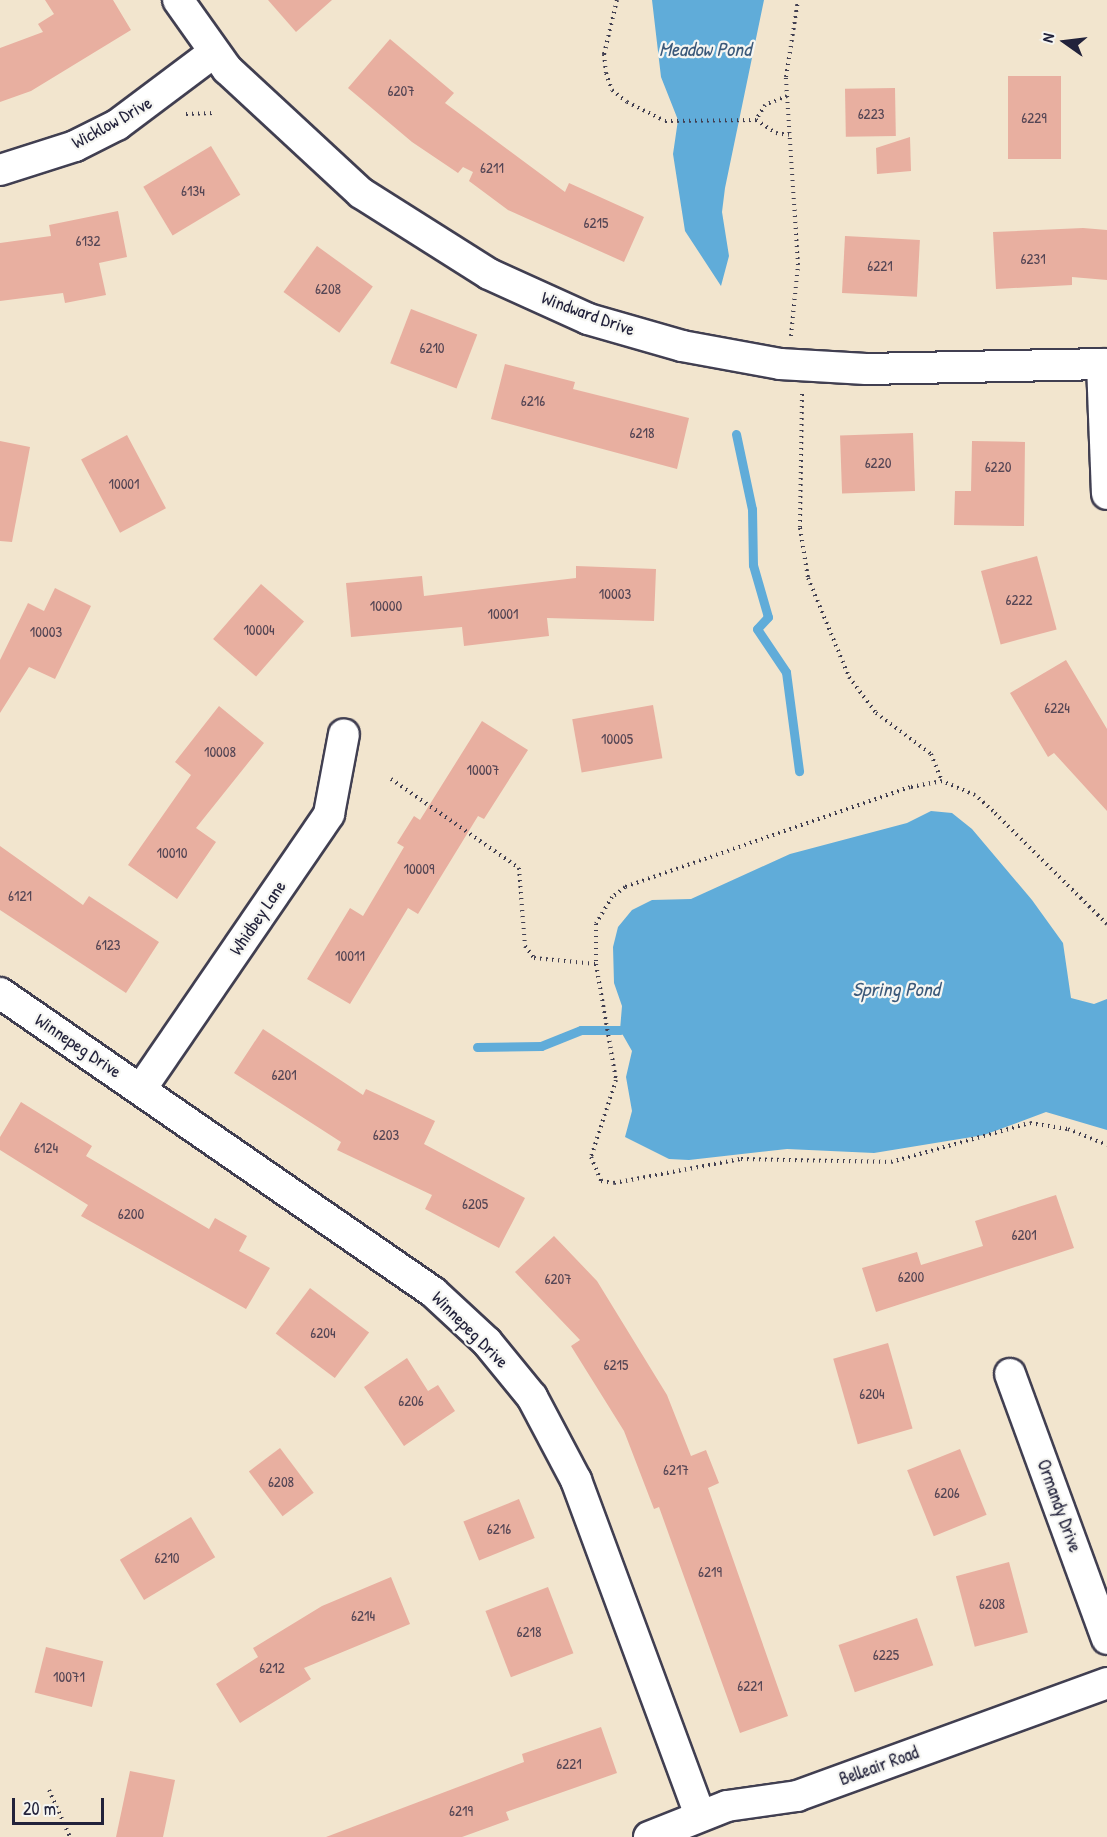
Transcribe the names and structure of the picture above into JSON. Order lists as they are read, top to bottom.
{
  "streets": {
    "street": [
      "Wicklow Drive",
      "Windward Drive",
      "Whidbey Lane",
      "Winnepeg Drive",
      "Ormandy Drive",
      "Belleair Road"
    ]
  },
  "crossings": [
    ["Wicklow Drive", "Windward Drive"],
    ["Whidbey Lane", "Winnepeg Drive"],
    ["Winnepeg Drive", "Belleair Road"]
  ],
  "water": ["Meadow Pond", "Spring Pond"],
  "house_numbers": [
    "6207",
    "6223",
    "6229",
    "6211",
    "6134",
    "6215",
    "6132",
    "6231",
    "6221",
    "6208",
    "6210",
    "6216",
    "6218",
    "6220",
    "6220",
    "10001",
    "10003",
    "6222",
    "10000",
    "10001",
    "10004",
    "10003",
    "6224",
    "10005",
    "10008",
    "10007",
    "10010",
    "10009",
    "6121",
    "6123",
    "10011",
    "6201",
    "6203",
    "6124",
    "6205",
    "6200",
    "6201",
    "6200",
    "6207",
    "6204",
    "6215",
    "6204",
    "6206",
    "6217",
    "6208",
    "6206",
    "6216",
    "6210",
    "6219",
    "6208",
    "6214",
    "6218",
    "6225",
    "6212",
    "10071",
    "6221",
    "6221",
    "6219"
  ],
  "scale_bar": "20 m",
  "north": "left"
}
